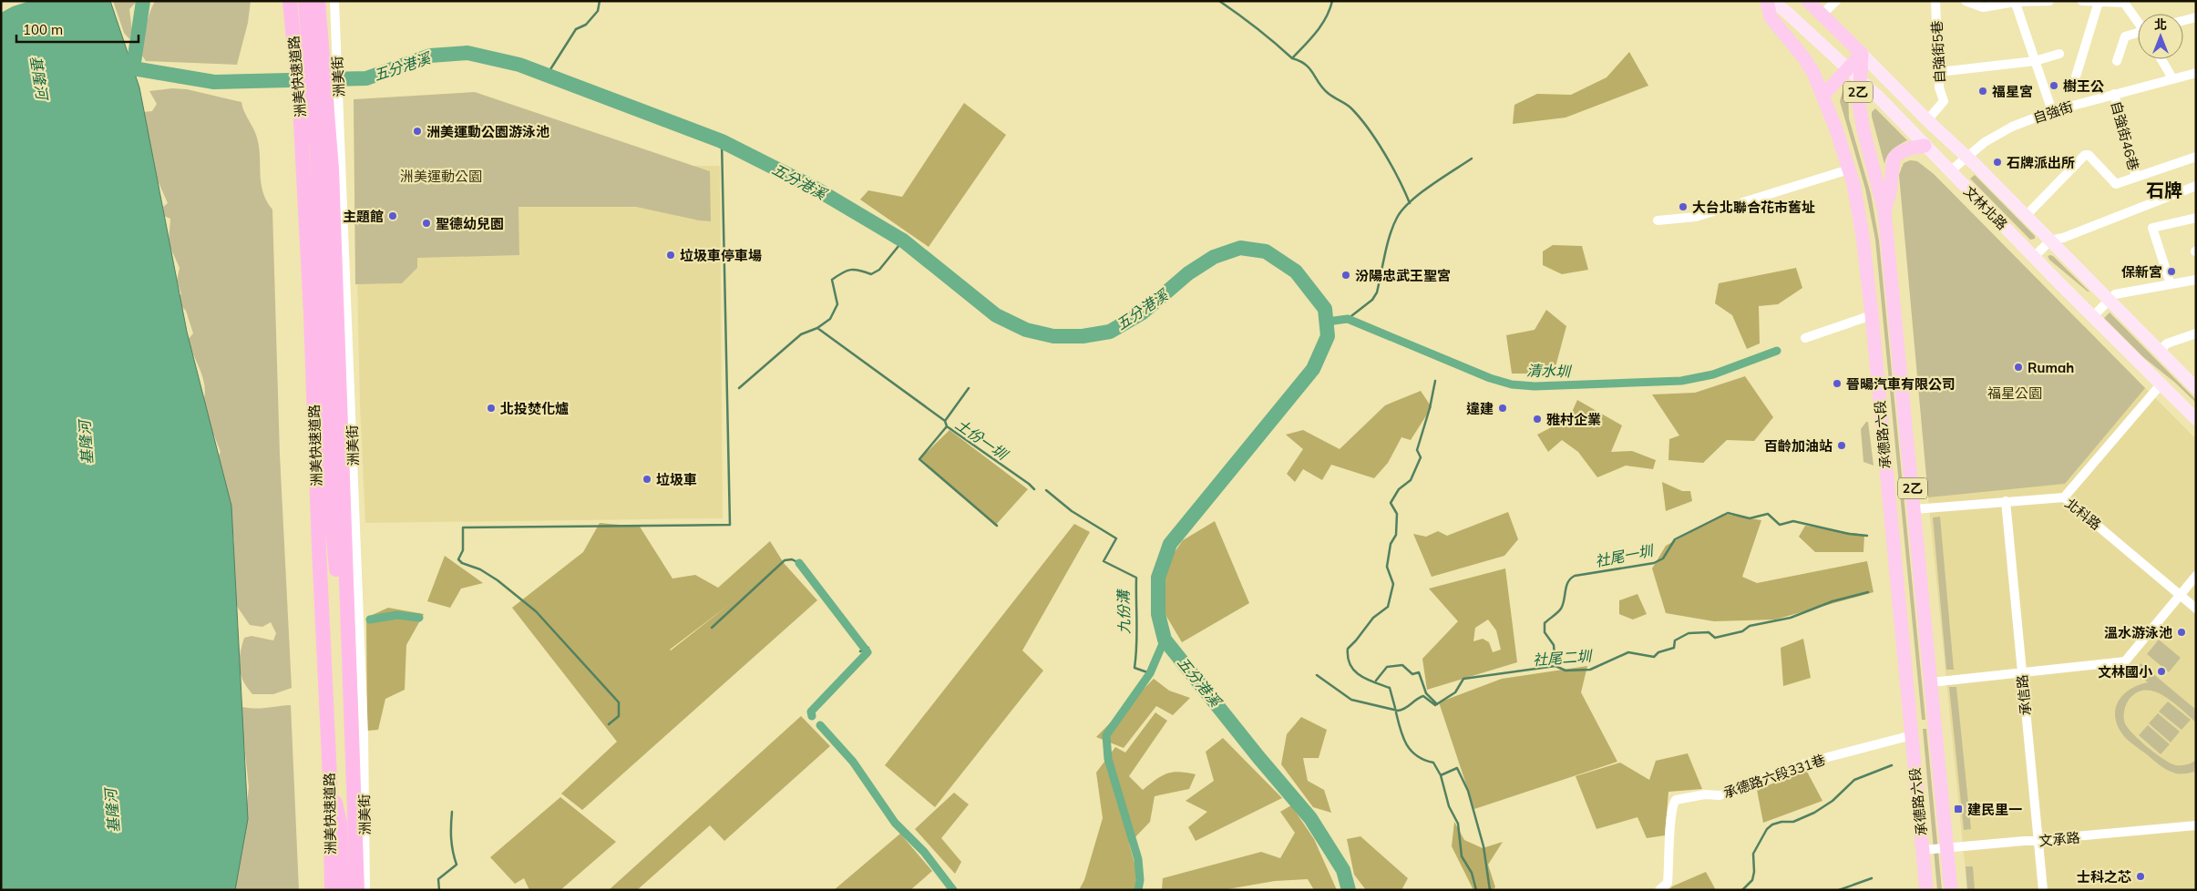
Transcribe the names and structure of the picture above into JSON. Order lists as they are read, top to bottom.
{
  "streets": {
    "highway": ["洲美快速道路"],
    "main road": ["2乙", "文林北路", "承德路六段"],
    "street": [
      "自強街5巷",
      "洲美街",
      "自強街",
      "自強街46巷",
      "北科路",
      "承信路",
      "承德路六段331巷",
      "文承路"
    ]
  },
  "crossings": [
    ["自強街5巷", "文林北路"],
    ["2乙", "文林北路"],
    ["2乙", "承德路六段"],
    ["自強街", "自強街46巷"],
    ["自強街", "文林北路"],
    ["自強街46巷", "文林北路"],
    ["文林北路", "承德路六段"],
    ["承德路六段", "北科路"],
    ["承德路六段", "承德路六段331巷"],
    ["承德路六段", "文承路"],
    ["北科路", "承信路"],
    ["承信路", "文承路"]
  ],
  "districts": ["石牌"],
  "water": [
    "五分港溪",
    "基隆河",
    "清水圳",
    "土份一圳",
    "社尾一圳",
    "九份溝",
    "社尾二圳"
  ],
  "parks": ["洲美運動公園", "福星公園"],
  "places": {
    "other": [
      "樹王公",
      "福星宮",
      "洲美運動公園游泳池",
      "石牌派出所",
      "大台北聯合花市舊址",
      "主題館",
      "聖德幼兒園",
      "垃圾車停車場",
      "保新宮",
      "汾陽忠武王聖宮",
      "Rumah",
      "晉暘汽車有限公司",
      "北投焚化爐",
      "違建",
      "雅村企業",
      "百齡加油站",
      "垃圾車",
      "溫水游泳池",
      "文林國小",
      "士科之芯"
    ],
    "transit": ["建民里一"]
  },
  "scale_bar": "100 m",
  "north": "top"
}
